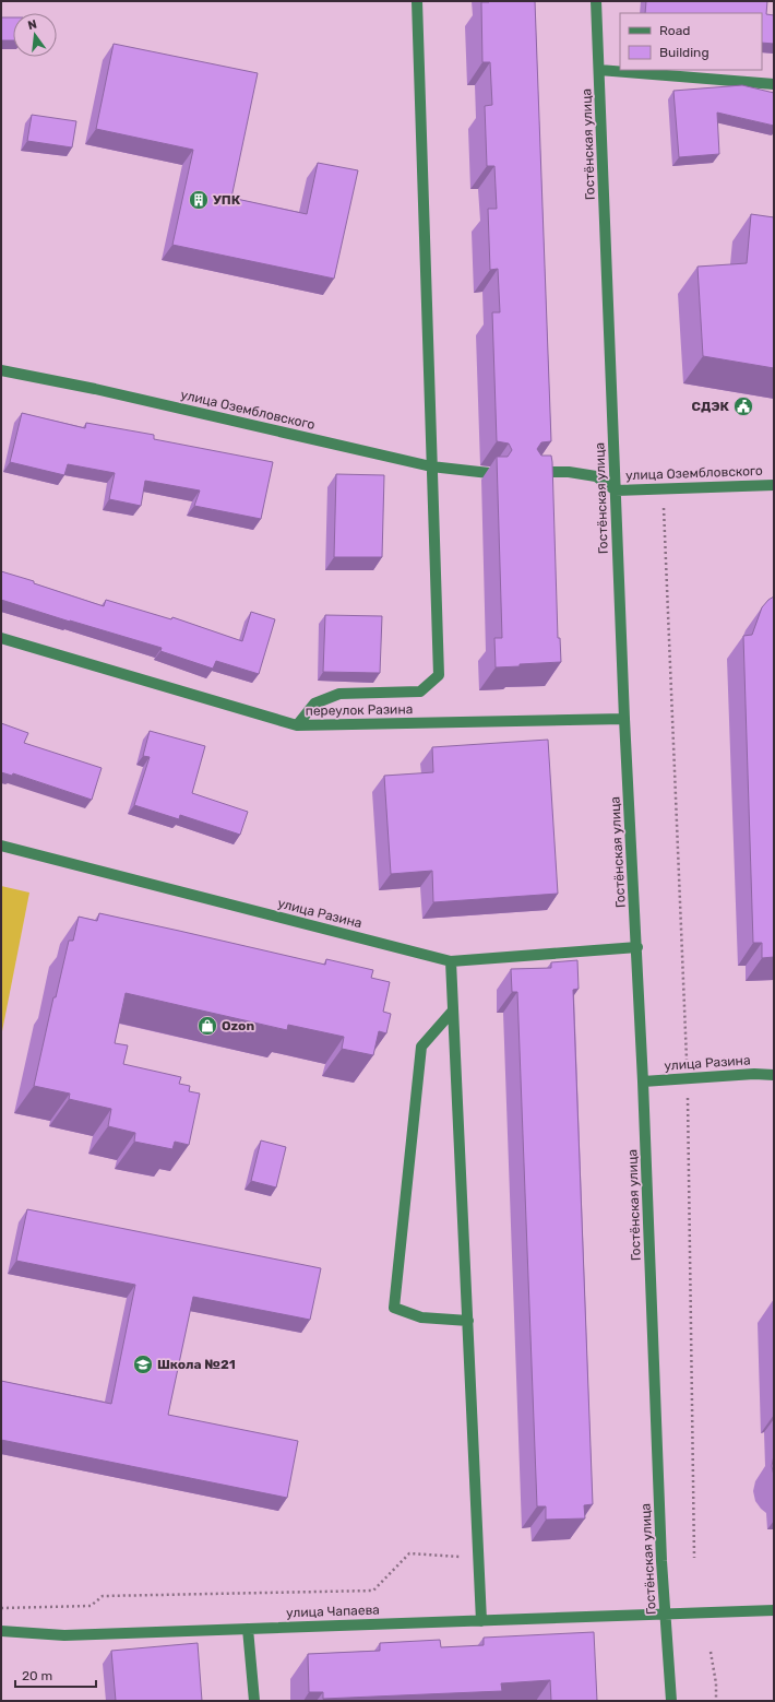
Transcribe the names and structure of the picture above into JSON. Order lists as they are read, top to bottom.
{
  "streets": {
    "street": [
      "Гостёнская улица",
      "улица Озембловского",
      "переулок Разина",
      "улица Разина",
      "улица Чапаева"
    ]
  },
  "crossings": [
    ["Гостёнская улица", "улица Озембловского"],
    ["Гостёнская улица", "переулок Разина"],
    ["Гостёнская улица", "улица Разина"],
    ["Гостёнская улица", "улица Чапаева"]
  ],
  "places": {
    "building": ["УПК"],
    "public building": ["СДЭК"],
    "shop": ["Ozon"],
    "school or university": ["Школа №21"]
  },
  "legend": ["Road", "Building"],
  "scale_bar": "20 m",
  "north": "top"
}
